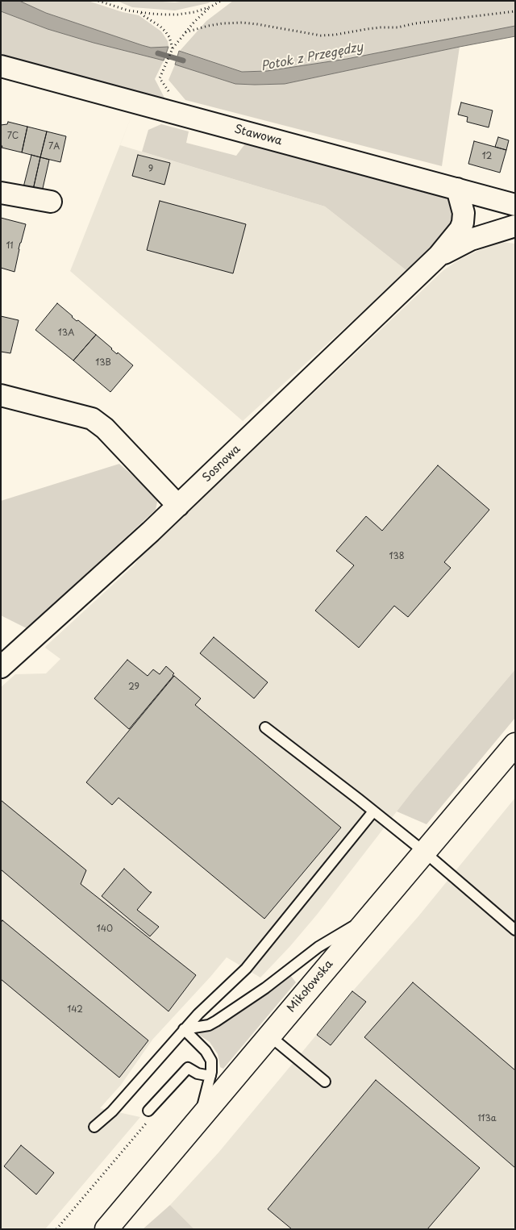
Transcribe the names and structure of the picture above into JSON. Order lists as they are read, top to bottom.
{
  "streets": {
    "main road": ["Mikołowska"],
    "street": ["Stawowa", "Sosnowa"]
  },
  "crossings": [
    ["Stawowa", "Sosnowa"]
  ],
  "water": ["Potok z Przegędzy"],
  "house_numbers": [
    "7C",
    "7A",
    "12",
    "9",
    "11",
    "13A",
    "13B",
    "138",
    "29",
    "140",
    "142",
    "113a"
  ]
}
